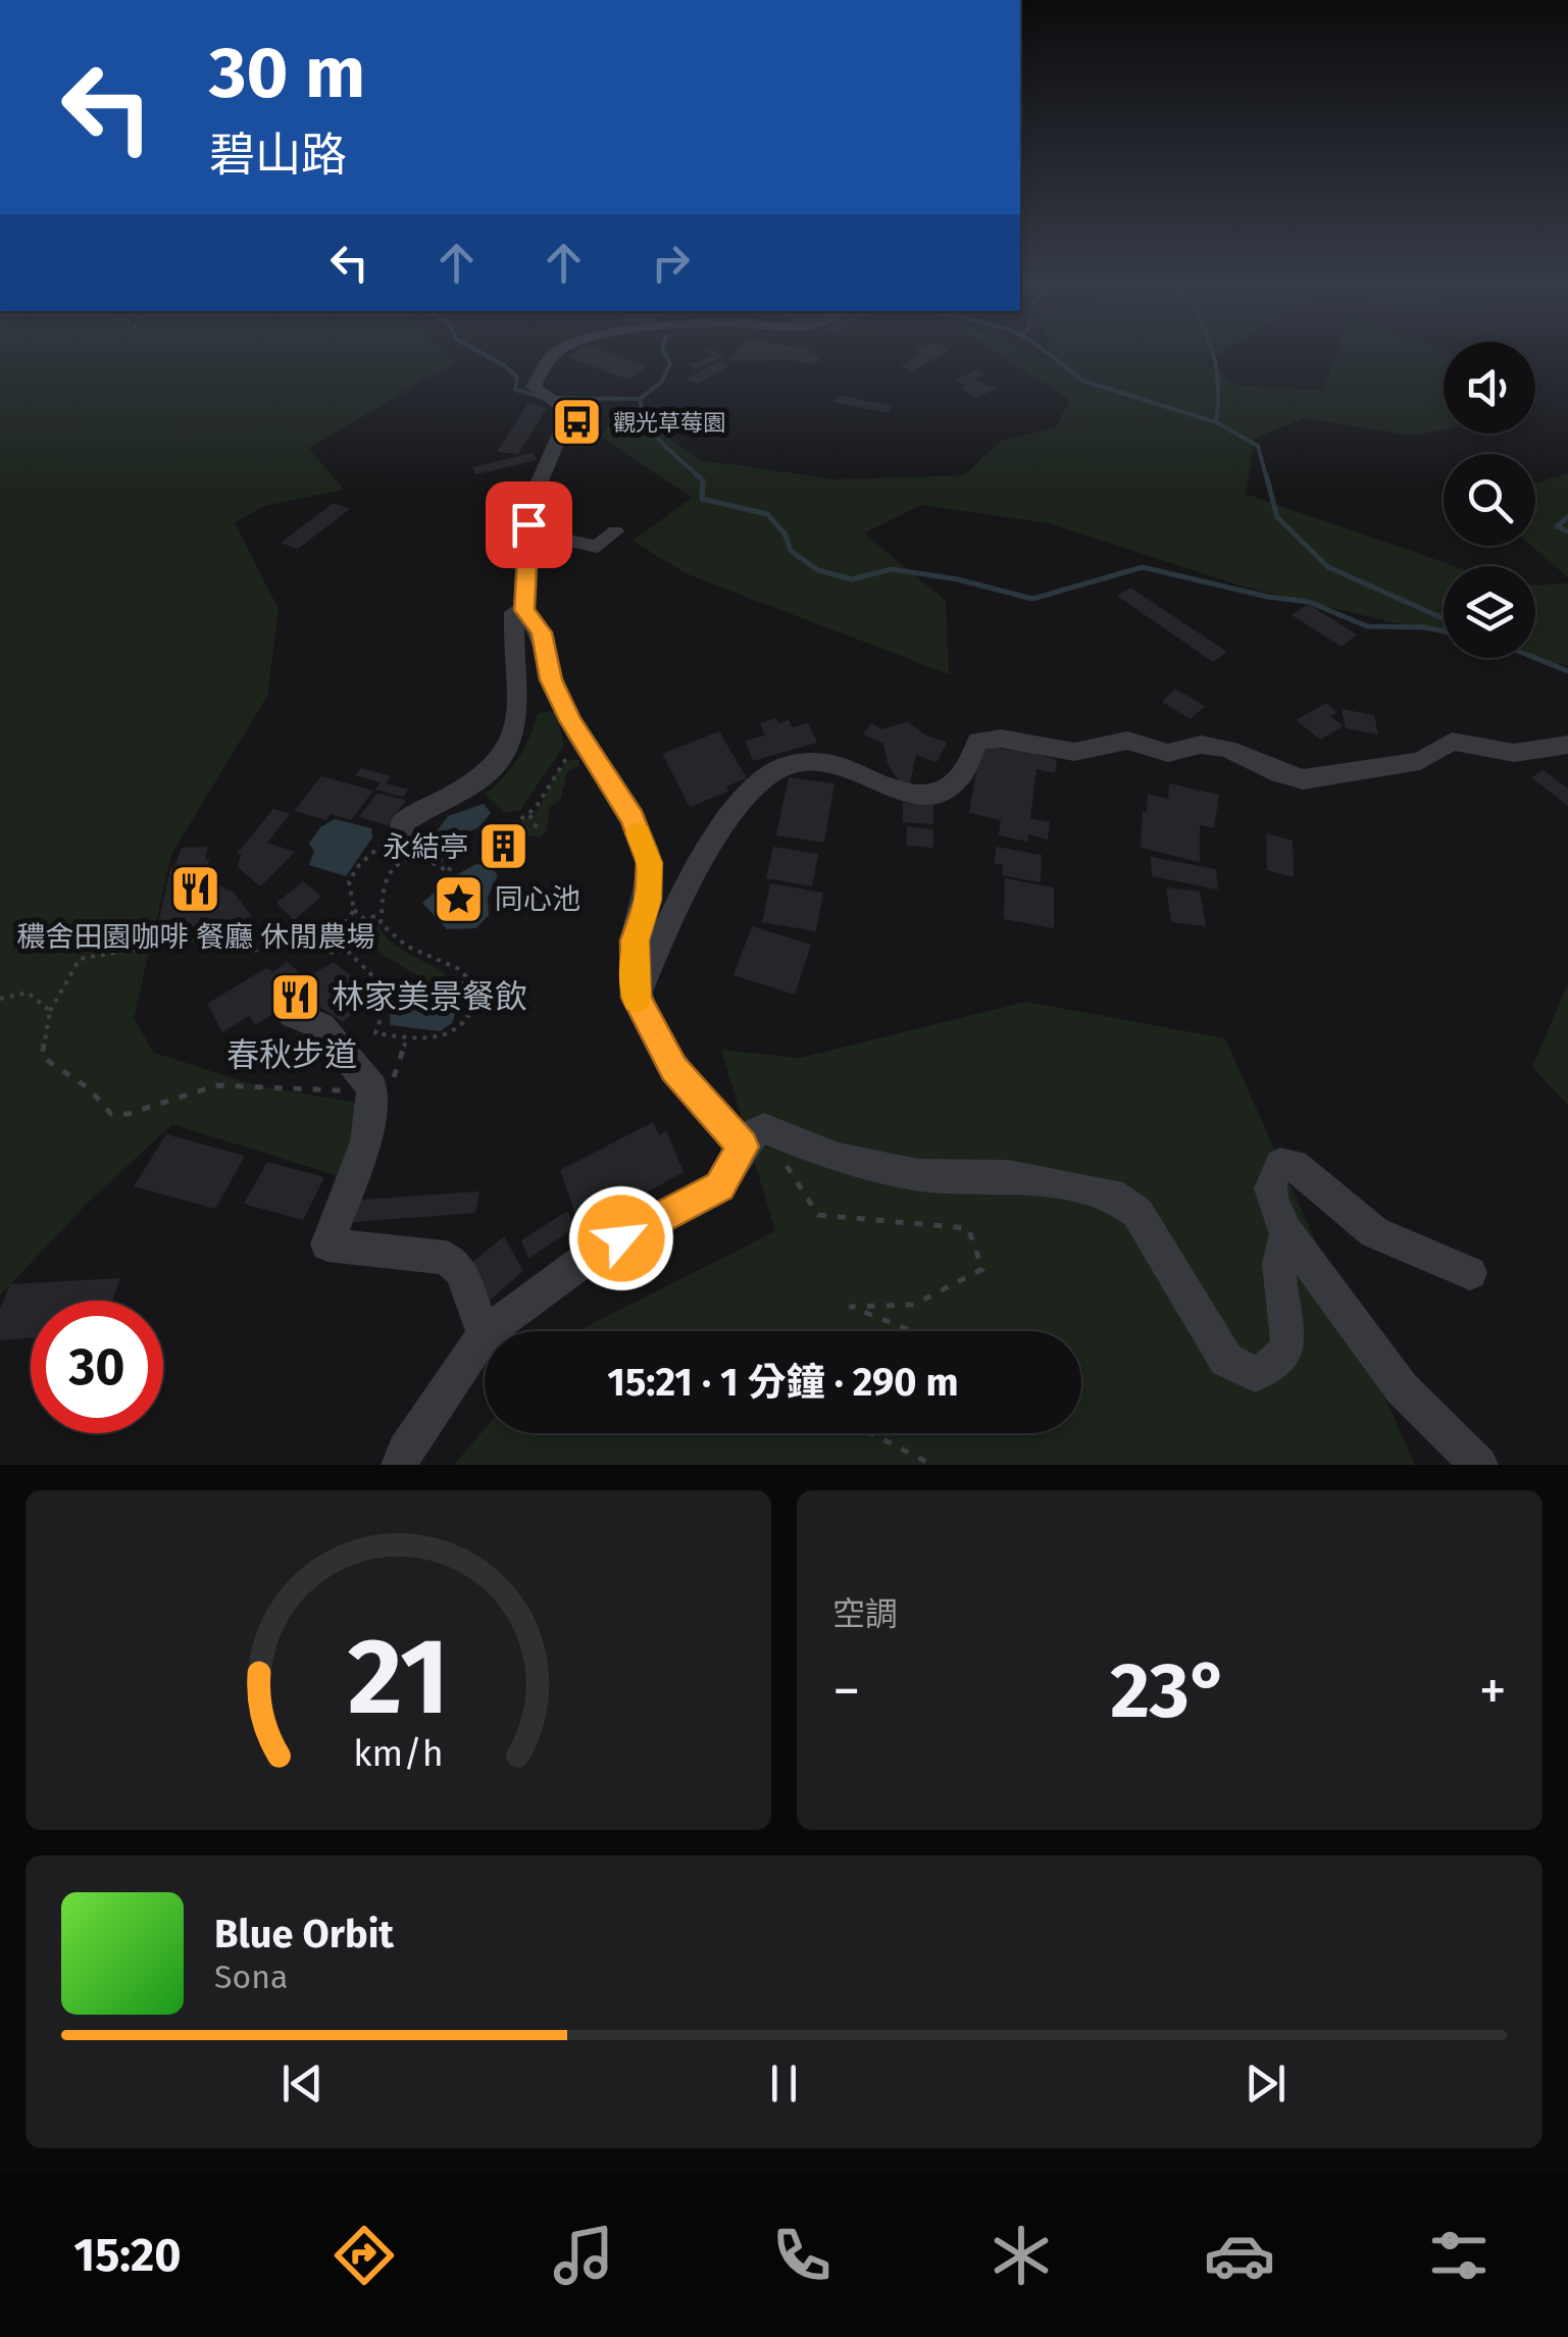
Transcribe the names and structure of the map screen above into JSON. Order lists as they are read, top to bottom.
{
  "streets": {
    "path": ["春秋步道"]
  },
  "places": {
    "bus stop": ["觀光草莓園"],
    "building": ["永結亭"],
    "restaurant": ["穠舍田園咖啡 餐廳 休閒農場", "林家美景餐飲"],
    "place": ["同心池"]
  },
  "page": {
    "turn": ["30 m", "碧山路"],
    "limit": "30",
    "trip": "15:21 · 1 分鐘 · 290 m",
    "tile": "空調",
    "heat": ["−", "23°", "+"],
    "song": ["Blue Orbit", "Sona"],
    "tabs": "15:20",
    "gauge": ["21", "km/h"]
  }
}
